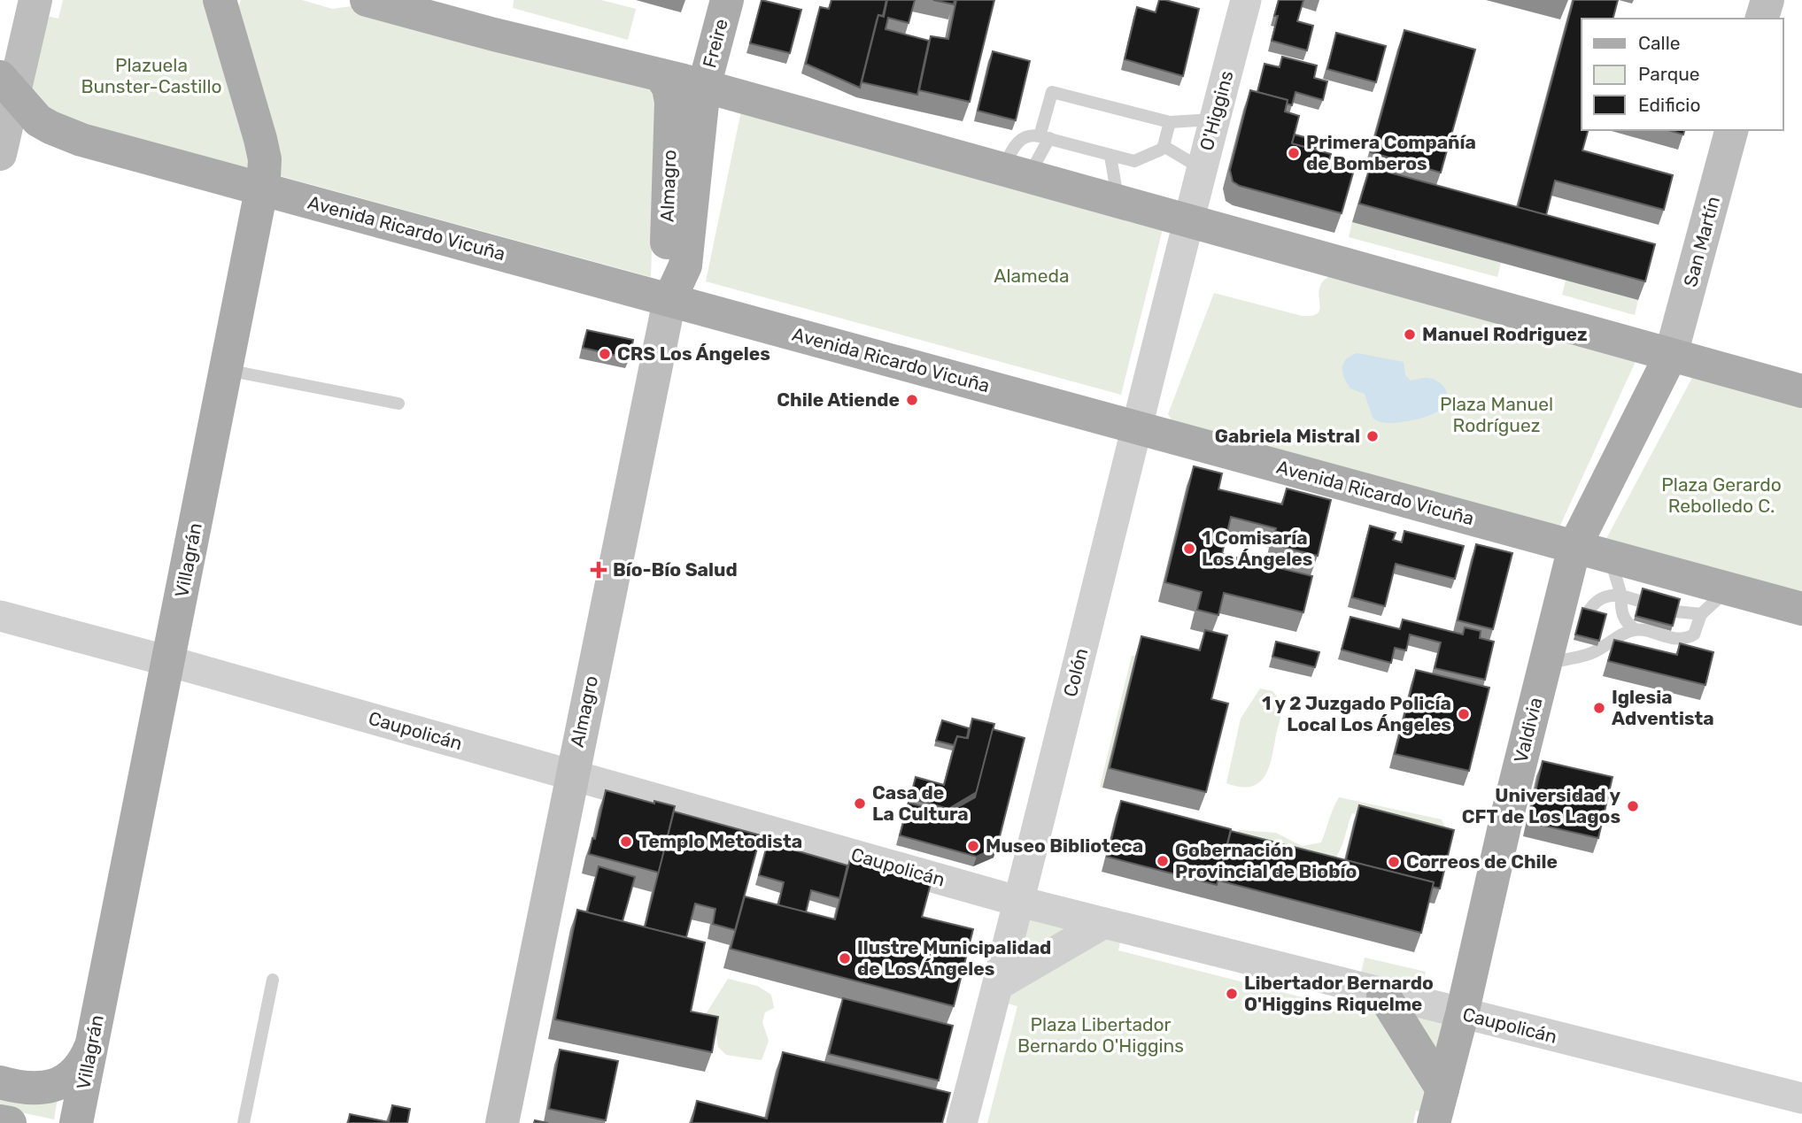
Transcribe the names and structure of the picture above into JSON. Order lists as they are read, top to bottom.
{
  "streets": {
    "main road": [
      "Freire",
      "Almagro",
      "Avenida Ricardo Vicuña",
      "San Martín",
      "Villagrán",
      "Valdivia"
    ],
    "street": ["O'Higgins", "Colón", "Caupolicán"]
  },
  "crossings": [
    ["Freire", "Almagro"],
    ["O'Higgins", "Colón"],
    ["Almagro", "Avenida Ricardo Vicuña"],
    ["Almagro", "Caupolicán"],
    ["Avenida Ricardo Vicuña", "Villagrán"],
    ["Avenida Ricardo Vicuña", "Colón"],
    ["Avenida Ricardo Vicuña", "Valdivia"],
    ["San Martín", "Valdivia"],
    ["Villagrán", "Caupolicán"],
    ["Colón", "Caupolicán"],
    ["Valdivia", "Caupolicán"]
  ],
  "parks": [
    "Plazuela Bunster-Castillo",
    "Alameda",
    "Plaza Manuel Rodríguez",
    "Plaza Gerardo Rebolledo C.",
    "Plaza Libertador Bernardo O'Higgins"
  ],
  "places": {
    "other": [
      "Primera Compañía de Bomberos",
      "Manuel Rodriguez",
      "CRS Los Ángeles",
      "Chile Atiende",
      "Gabriela Mistral",
      "1 Comisaría Los Ángeles",
      "Iglesia Adventista",
      "1 y 2 Juzgado Policía Local Los Ángeles",
      "Casa de La Cultura",
      "Universidad y CFT de Los Lagos",
      "Templo Metodista",
      "Museo Biblioteca",
      "Gobernación Provincial de Biobío",
      "Correos de Chile",
      "Ilustre Municipalidad de Los Ángeles",
      "Libertador Bernardo O'Higgins Riquelme"
    ],
    "health": ["Bío-Bío Salud"]
  },
  "legend": ["Calle", "Parque", "Edificio"]
}
